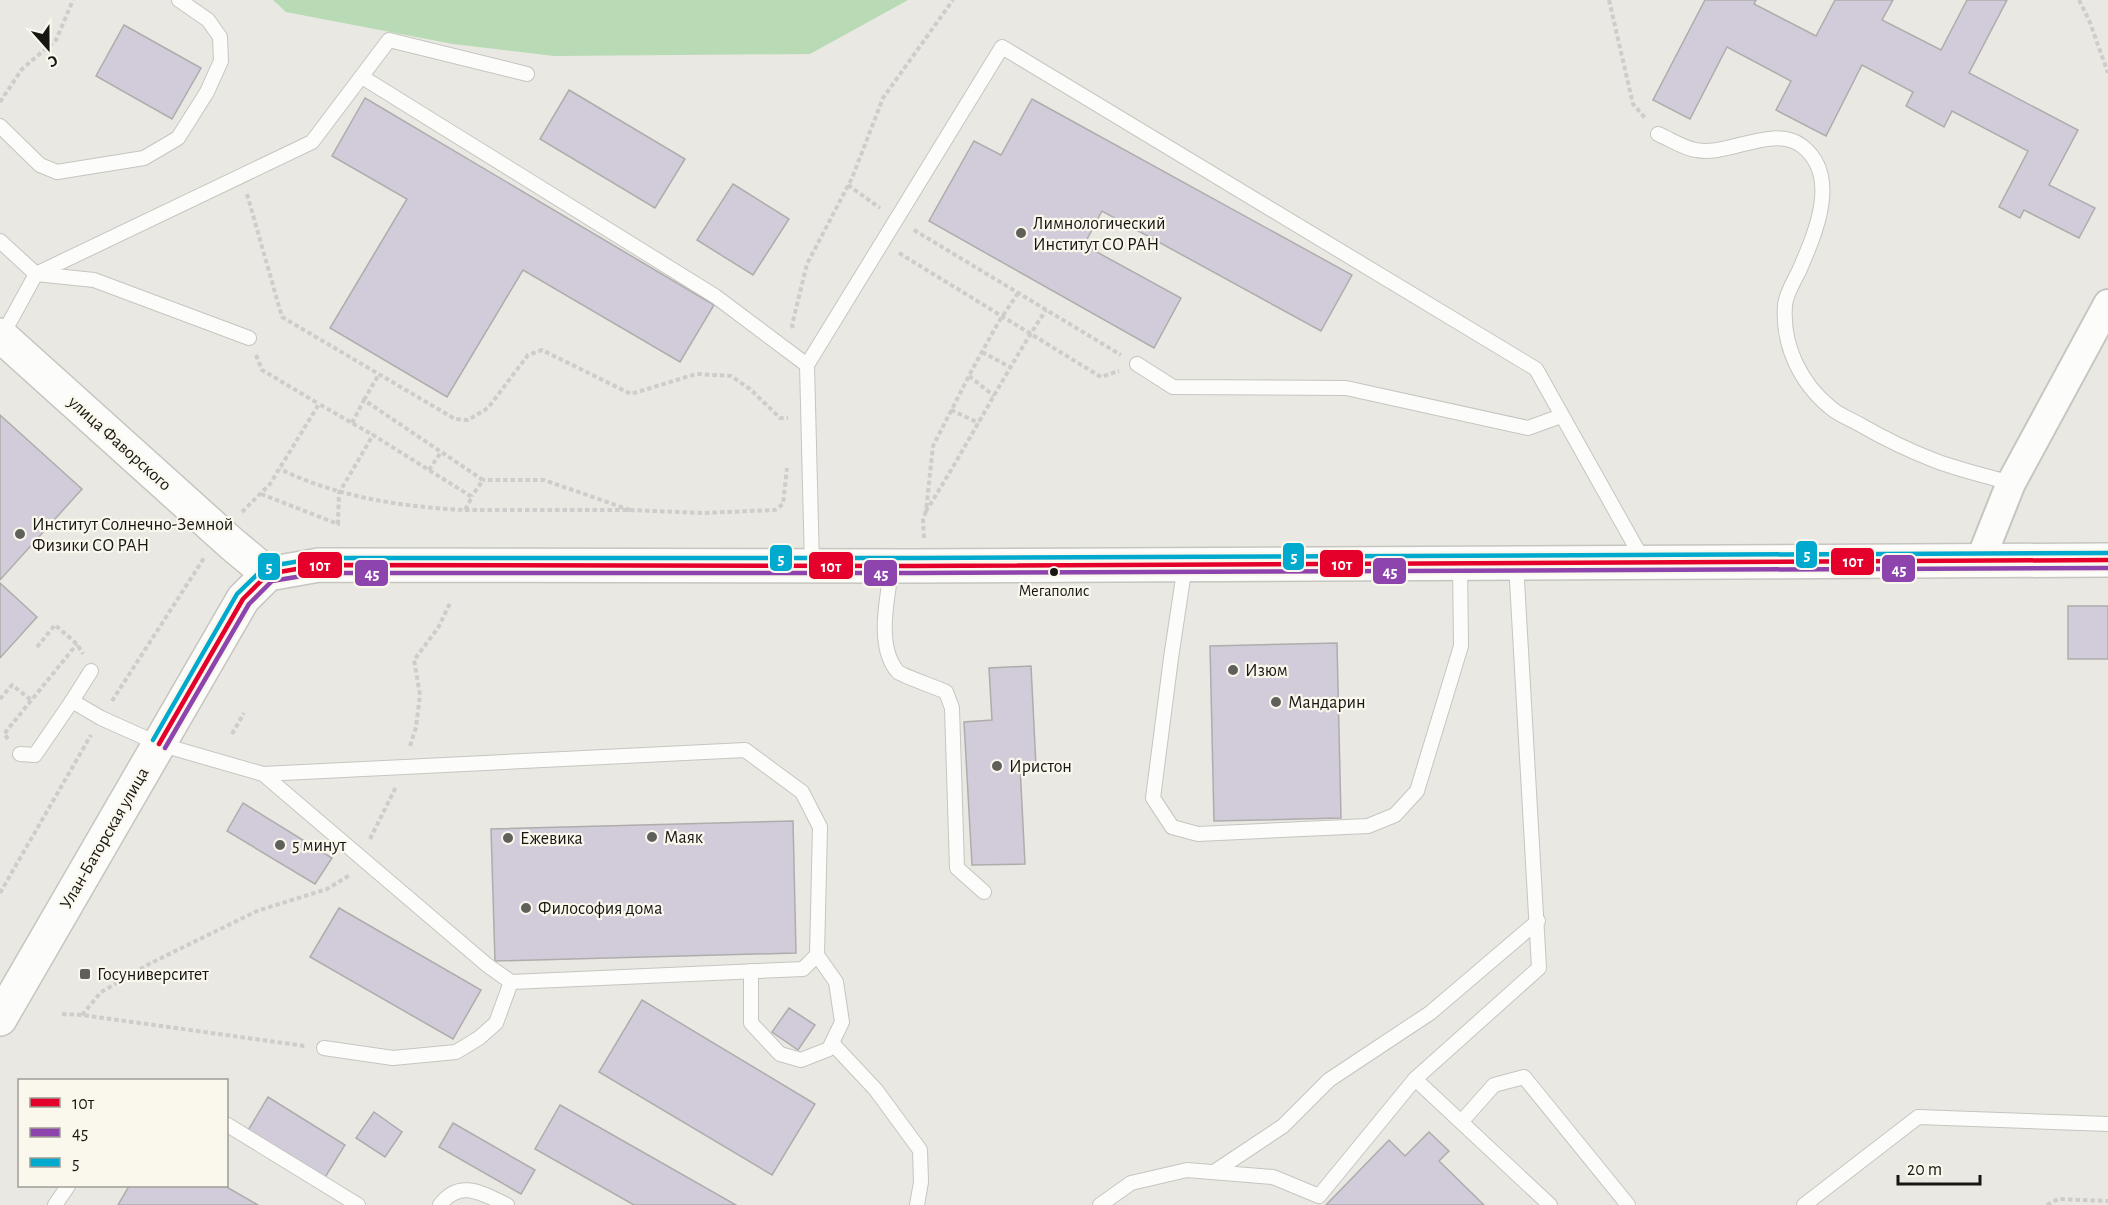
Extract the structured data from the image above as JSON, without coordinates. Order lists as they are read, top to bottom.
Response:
{
  "streets": {
    "street": ["улица Фаворского", "Улан-Баторская улица"]
  },
  "crossings": [
    ["улица Фаворского", "Улан-Баторская улица"]
  ],
  "places": {
    "other": [
      "Лимнологический Институт СО РАН",
      "Институт Солнечно-Земной Физики СО РАН",
      "Мегаполис",
      "Изюм",
      "Мандарин",
      "Иристон",
      "Маяк",
      "Ежевика",
      "5 минут",
      "Философия дома"
    ],
    "transit": ["Госуниверситет"]
  },
  "lines": ["transit line 5", "transit line 10т", "transit line 45"],
  "legend": ["10т", "45", "5"],
  "scale_bar": "20 m",
  "north": "bottom"
}
